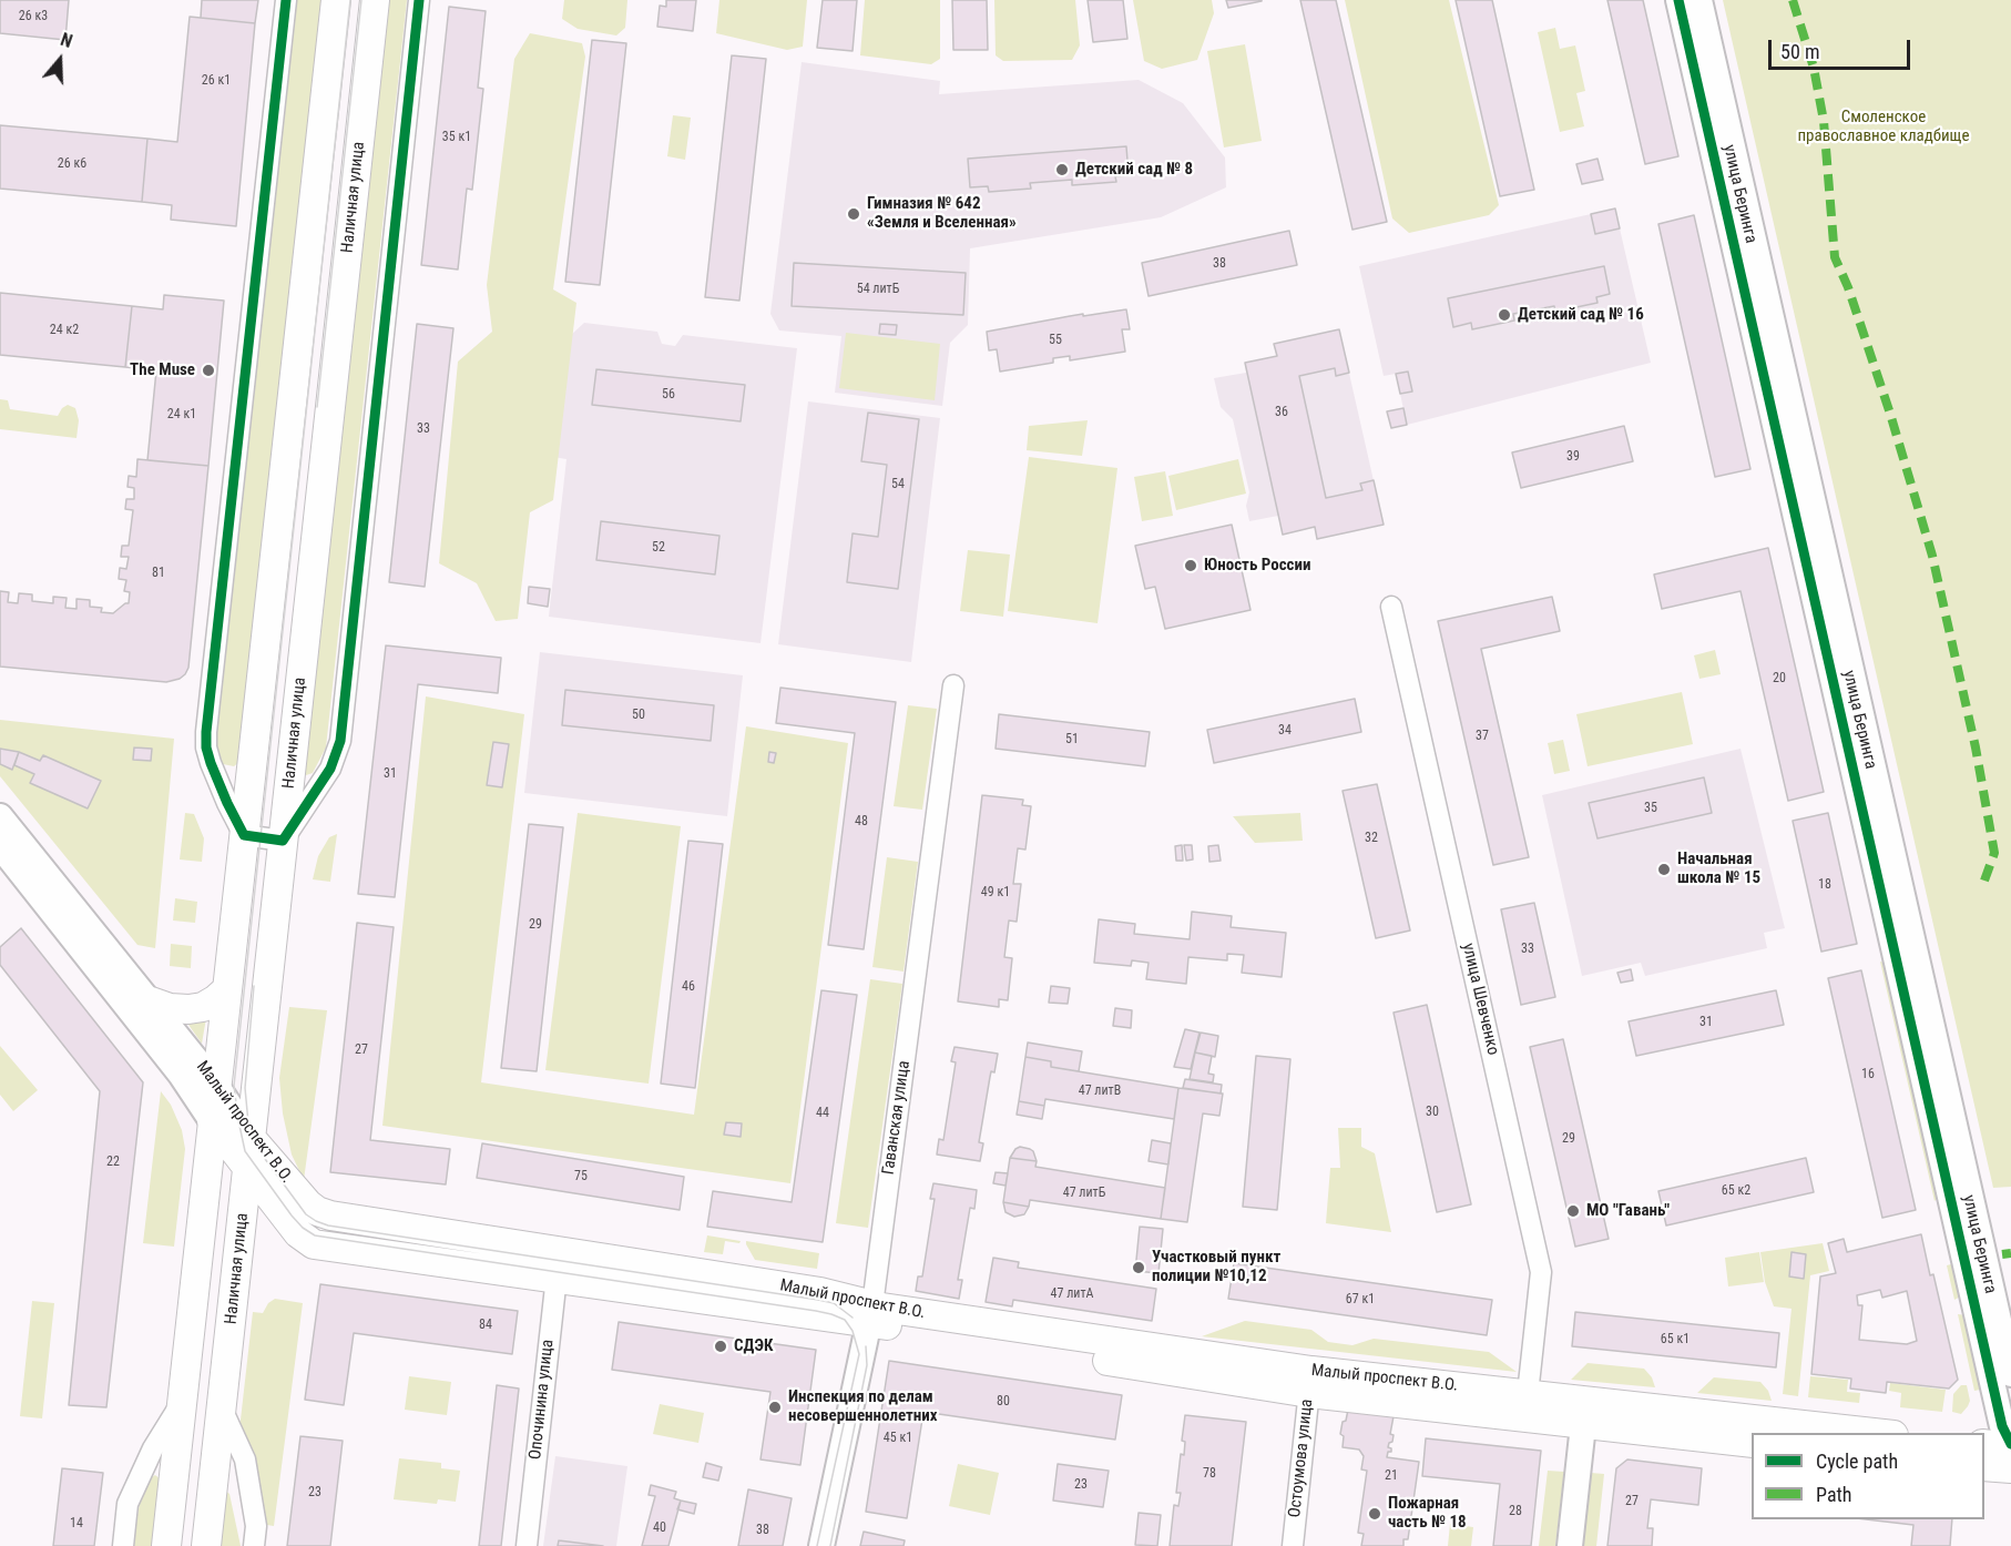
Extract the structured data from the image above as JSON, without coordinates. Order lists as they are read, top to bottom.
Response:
{
  "streets": {
    "main road": ["Наличная улица", "Малый проспект В.О."],
    "street": [
      "улица Беринга",
      "улица Шевченко",
      "Гаванская улица",
      "Опочинина улица",
      "Остоумова улица"
    ]
  },
  "crossings": [
    ["Наличная улица", "Малый проспект В.О."],
    ["улица Шевченко", "Малый проспект В.О."],
    ["Гаванская улица", "Малый проспект В.О."],
    ["Малый проспект В.О.", "Опочинина улица"],
    ["Малый проспект В.О.", "Остоумова улица"]
  ],
  "parks": ["Смоленское православное кладбище"],
  "places": [
    "Детский сад № 8",
    "Гимназия № 642 «Земля и Вселенная»",
    "Детский сад № 16",
    "The Muse",
    "Юность России",
    "Начальная школа № 15",
    "МО \"Гавань\"",
    "Участковый пункт полиции №10,12",
    "СДЭК",
    "Инспекция по делам несовершеннолетних",
    "Пожарная часть № 18"
  ],
  "house_numbers": [
    "26 к3",
    "26 к1",
    "35 к1",
    "26 к6",
    "38",
    "54 литБ",
    "24 к2",
    "55",
    "56",
    "36",
    "24 к1",
    "33",
    "39",
    "54",
    "52",
    "81",
    "20",
    "50",
    "34",
    "37",
    "51",
    "31",
    "35",
    "48",
    "32",
    "18",
    "49 к1",
    "29",
    "33",
    "46",
    "31",
    "27",
    "16",
    "47 литВ",
    "30",
    "44",
    "29",
    "22",
    "75",
    "65 к2",
    "47 литБ",
    "47 литА",
    "67 к1",
    "84",
    "65 к1",
    "80",
    "45 к1",
    "78",
    "21",
    "23",
    "23",
    "27",
    "28",
    "14",
    "40",
    "38"
  ],
  "legend": ["Cycle path", "Path"],
  "scale_bar": "50 m",
  "north": "top"
}
